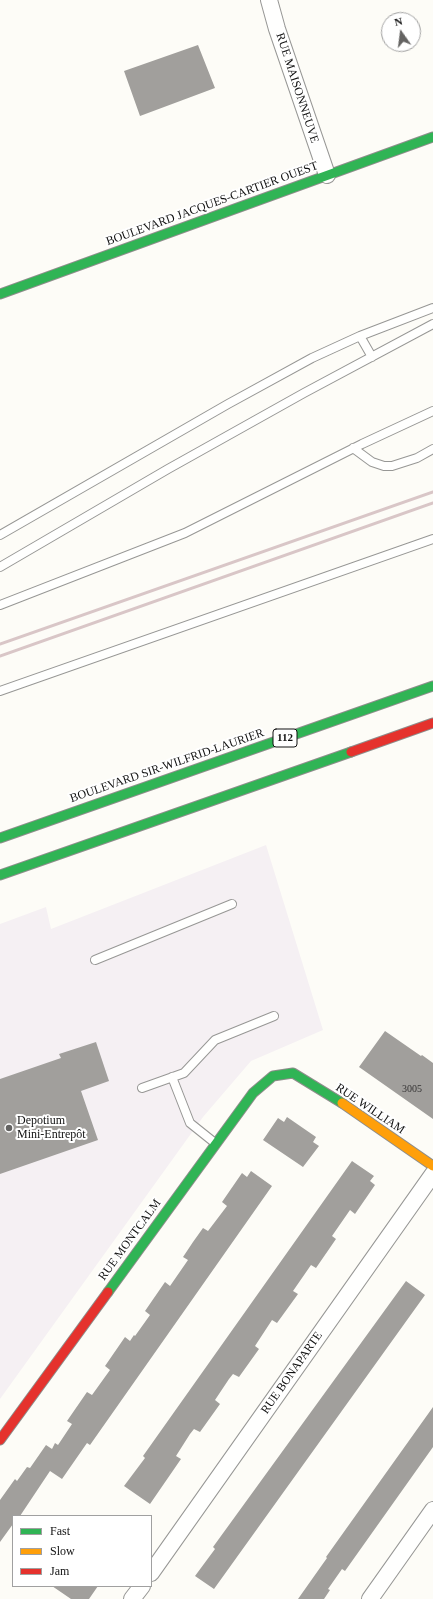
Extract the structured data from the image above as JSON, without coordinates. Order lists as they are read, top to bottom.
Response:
{
  "streets": {
    "main road": [
      "BOULEVARD JACQUES-CARTIER OUEST",
      "112",
      "BOULEVARD SIR-WILFRID-LAURIER",
      "RUE WILLIAM",
      "RUE MONTCALM"
    ],
    "street": ["RUE MAISONNEUVE", "RUE BONAPARTE"]
  },
  "crossings": [
    ["RUE MAISONNEUVE", "BOULEVARD JACQUES-CARTIER OUEST"],
    ["RUE WILLIAM", "RUE MONTCALM"]
  ],
  "places": ["Depotium Mini-Entrepôt"],
  "house_numbers": ["3005"],
  "legend": ["Fast", "Slow", "Jam"],
  "north": "top"
}
